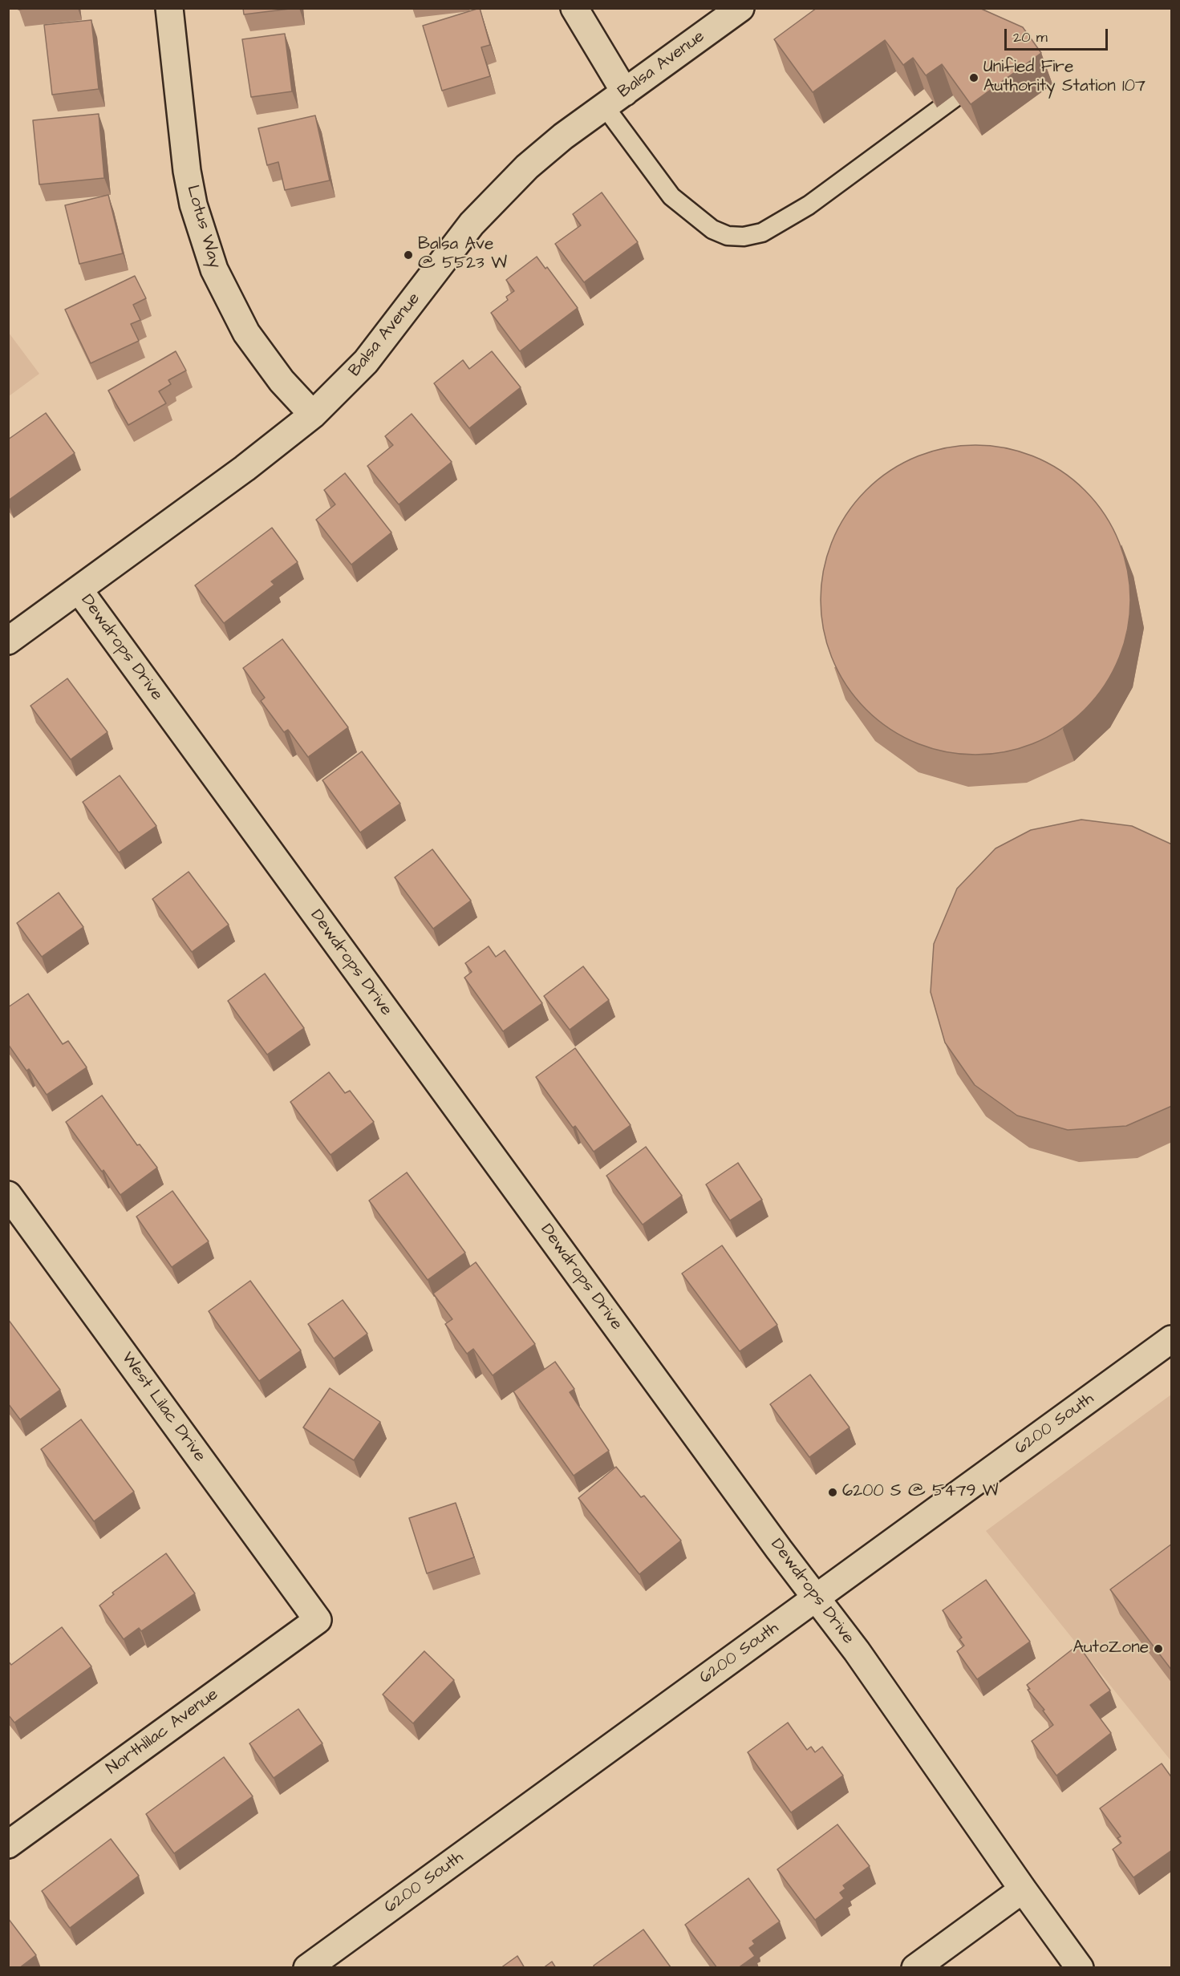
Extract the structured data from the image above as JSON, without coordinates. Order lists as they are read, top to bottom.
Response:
{
  "streets": {
    "street": [
      "Balsa Avenue",
      "Lotus Way",
      "Dewdrops Drive",
      "West Lilac Drive",
      "6200 South",
      "Northlilac Avenue"
    ]
  },
  "crossings": [
    ["Balsa Avenue", "Lotus Way"],
    ["Balsa Avenue", "Dewdrops Drive"],
    ["Dewdrops Drive", "6200 South"],
    ["West Lilac Drive", "Northlilac Avenue"]
  ],
  "places": [
    "Unified Fire Authority Station 107",
    "Balsa Ave @ 5523 W",
    "6200 S @ 5479 W",
    "AutoZone"
  ],
  "scale_bar": "20 m"
}
